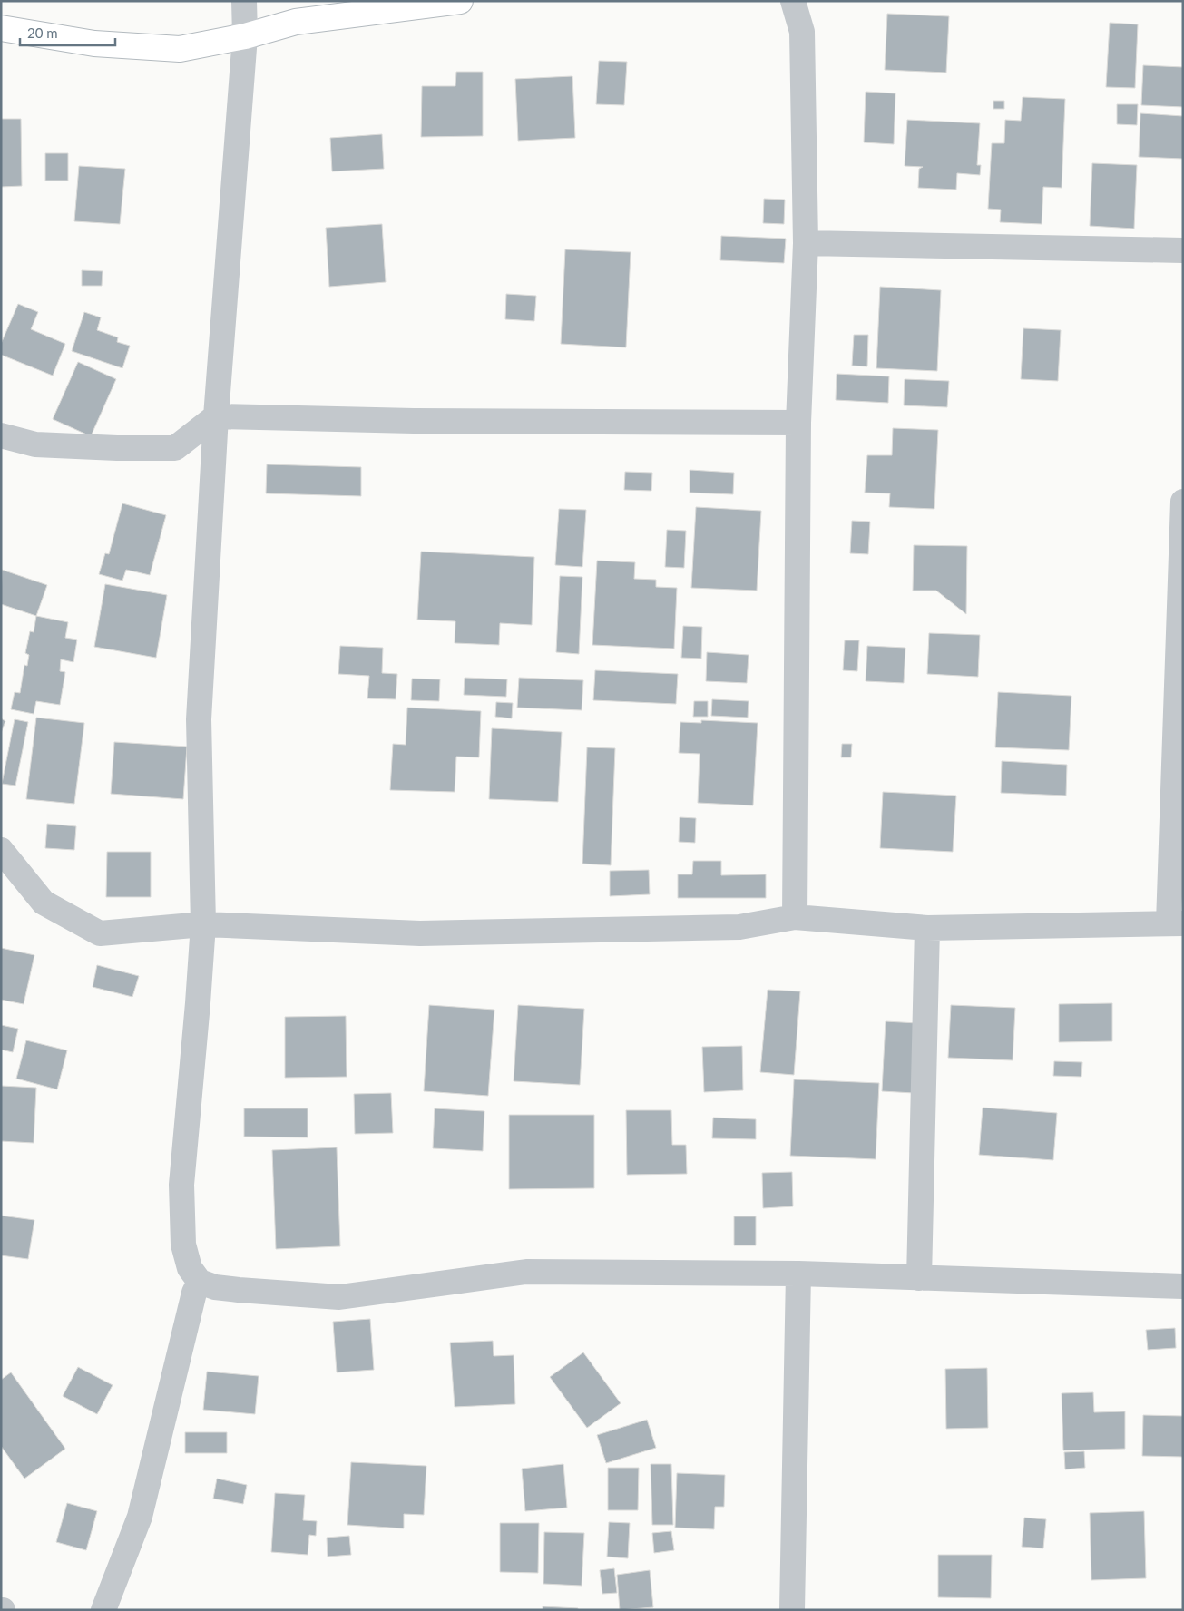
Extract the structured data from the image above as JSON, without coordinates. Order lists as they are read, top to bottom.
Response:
{
  "scale_bar": "20 m"
}
